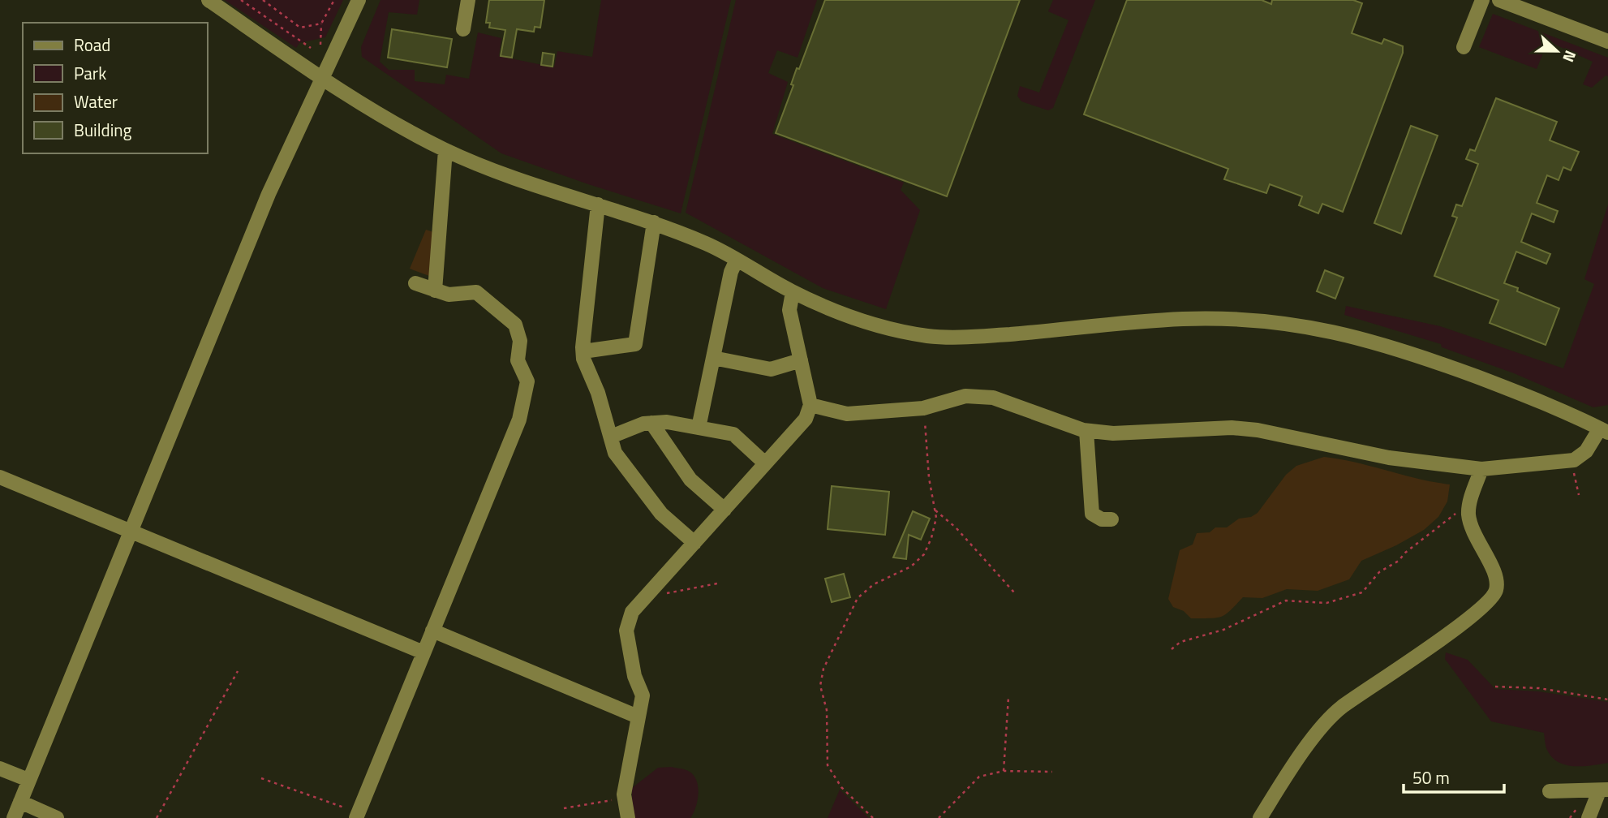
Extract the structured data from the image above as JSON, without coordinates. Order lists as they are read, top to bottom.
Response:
{
  "legend": [
    "Road",
    "Park",
    "Water",
    "Building"
  ],
  "scale_bar": "50 m",
  "north": "right"
}
